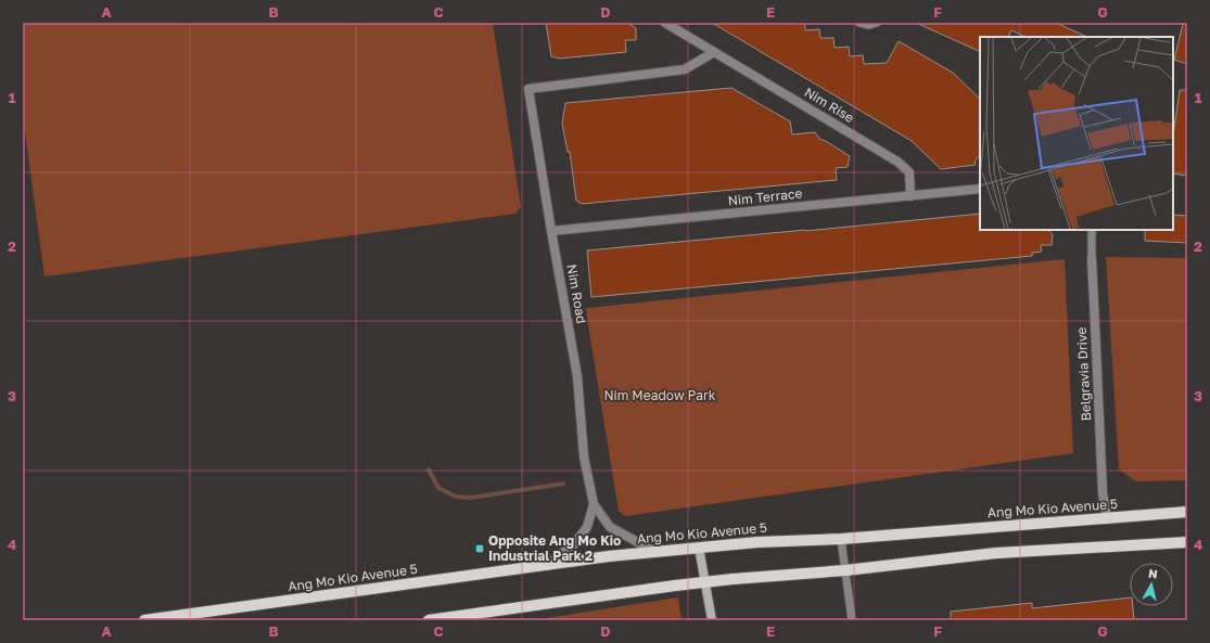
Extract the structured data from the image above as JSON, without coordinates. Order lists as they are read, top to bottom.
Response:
{
  "streets": {
    "main road": ["Ang Mo Kio Avenue 5"],
    "street": [
      "Nim Rise",
      "Nim Terrace",
      "Nim Road",
      "Belgravia Drive"
    ]
  },
  "crossings": [
    ["Nim Rise", "Nim Terrace"],
    ["Nim Rise", "Nim Road"],
    ["Nim Terrace", "Nim Road"],
    ["Belgravia Drive", "Ang Mo Kio Avenue 5"]
  ],
  "parks": ["Nim Meadow Park"],
  "places": {
    "transit": ["Opposite Ang Mo Kio Industrial Park 2"]
  },
  "north": "top",
  "grid": {
    "columns": [
      "A",
      "B",
      "C",
      "D",
      "E",
      "F",
      "G"
    ],
    "rows": [
      "1",
      "2",
      "3",
      "4"
    ]
  }
}
